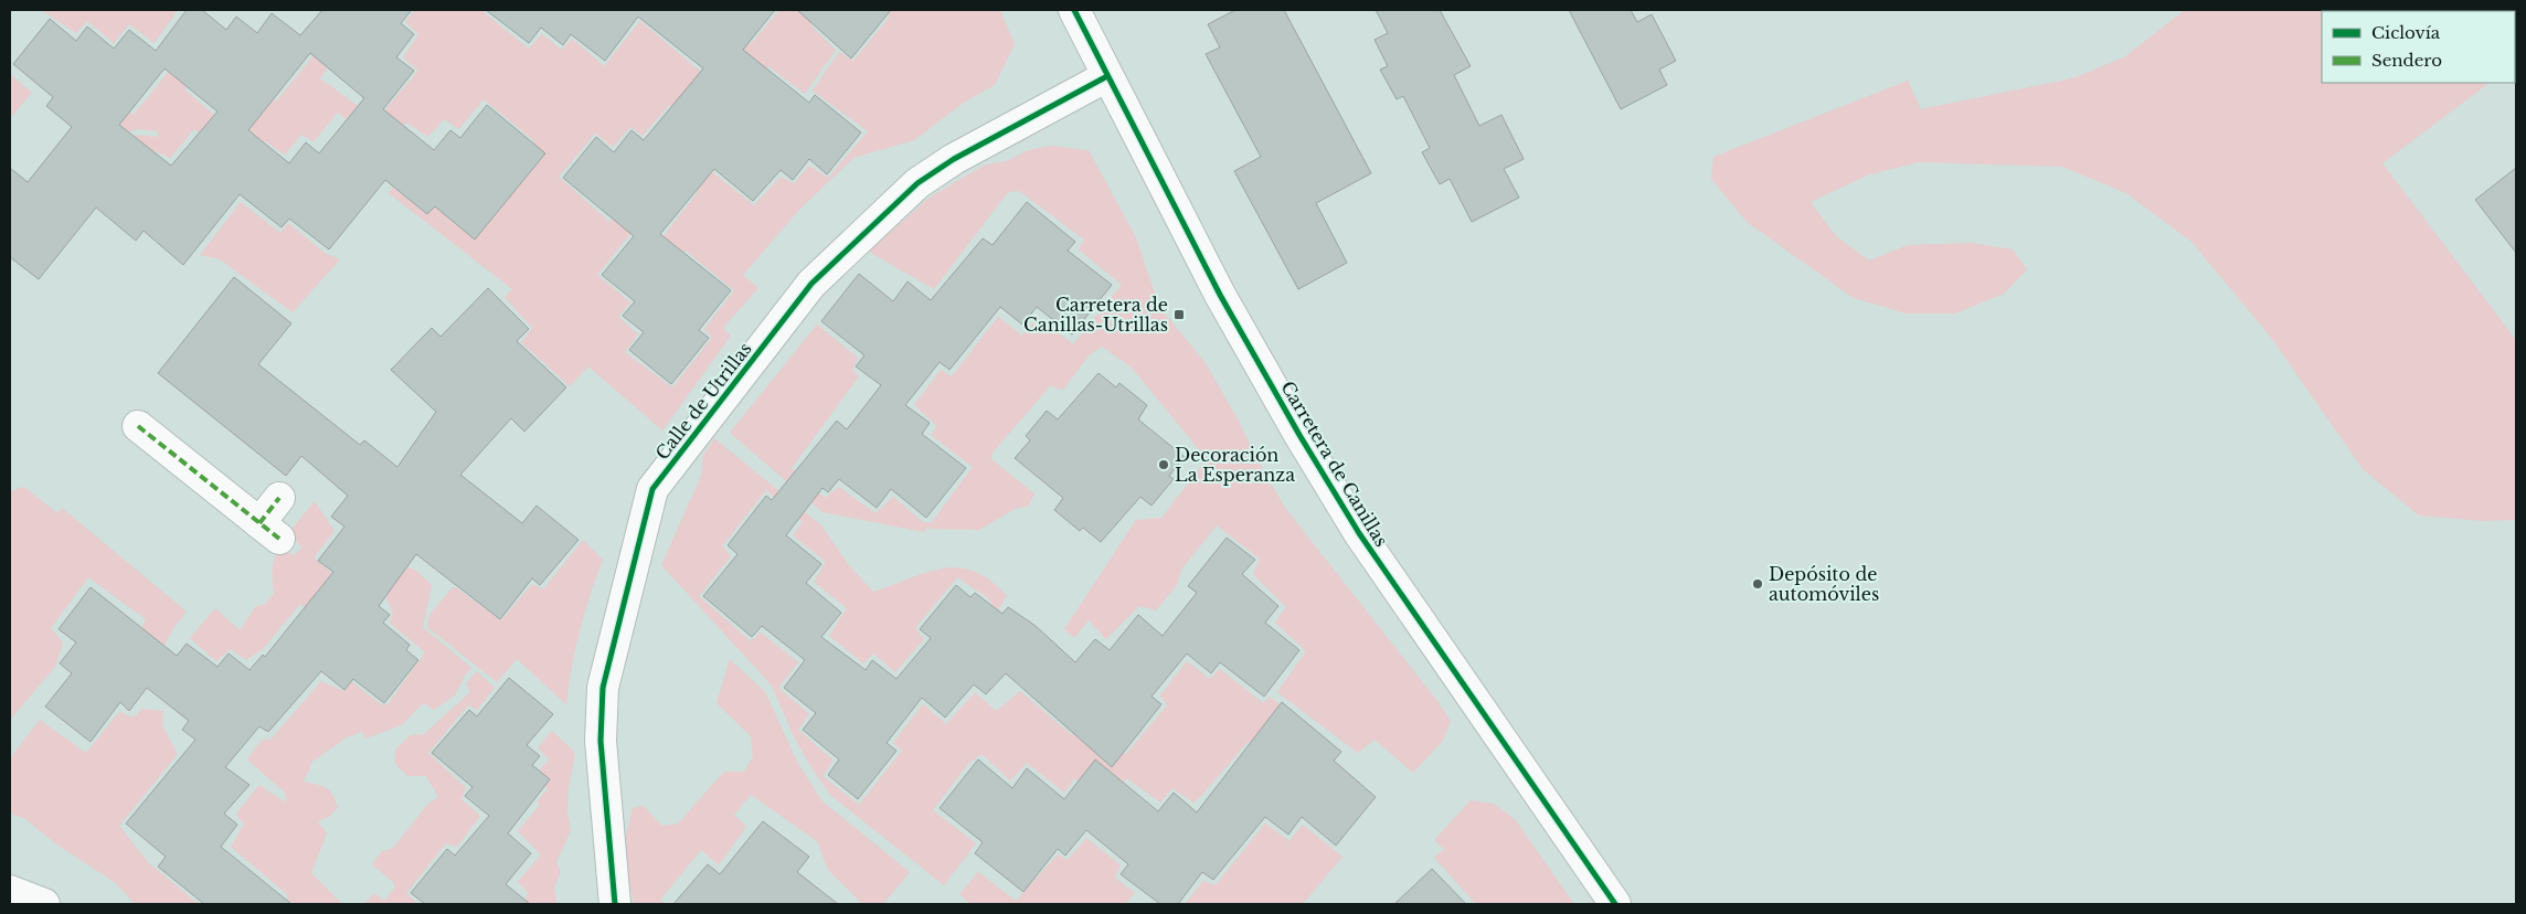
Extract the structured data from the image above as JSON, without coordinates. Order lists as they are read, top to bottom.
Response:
{
  "streets": {
    "street": ["Calle de Utrillas", "Carretera de Canillas"]
  },
  "crossings": [
    ["Calle de Utrillas", "Carretera de Canillas"]
  ],
  "places": {
    "transit": ["Carretera de Canillas-Utrillas"],
    "other": ["Decoración La Esperanza", "Depósito de automóviles"]
  },
  "legend": ["Ciclovía", "Sendero"]
}
